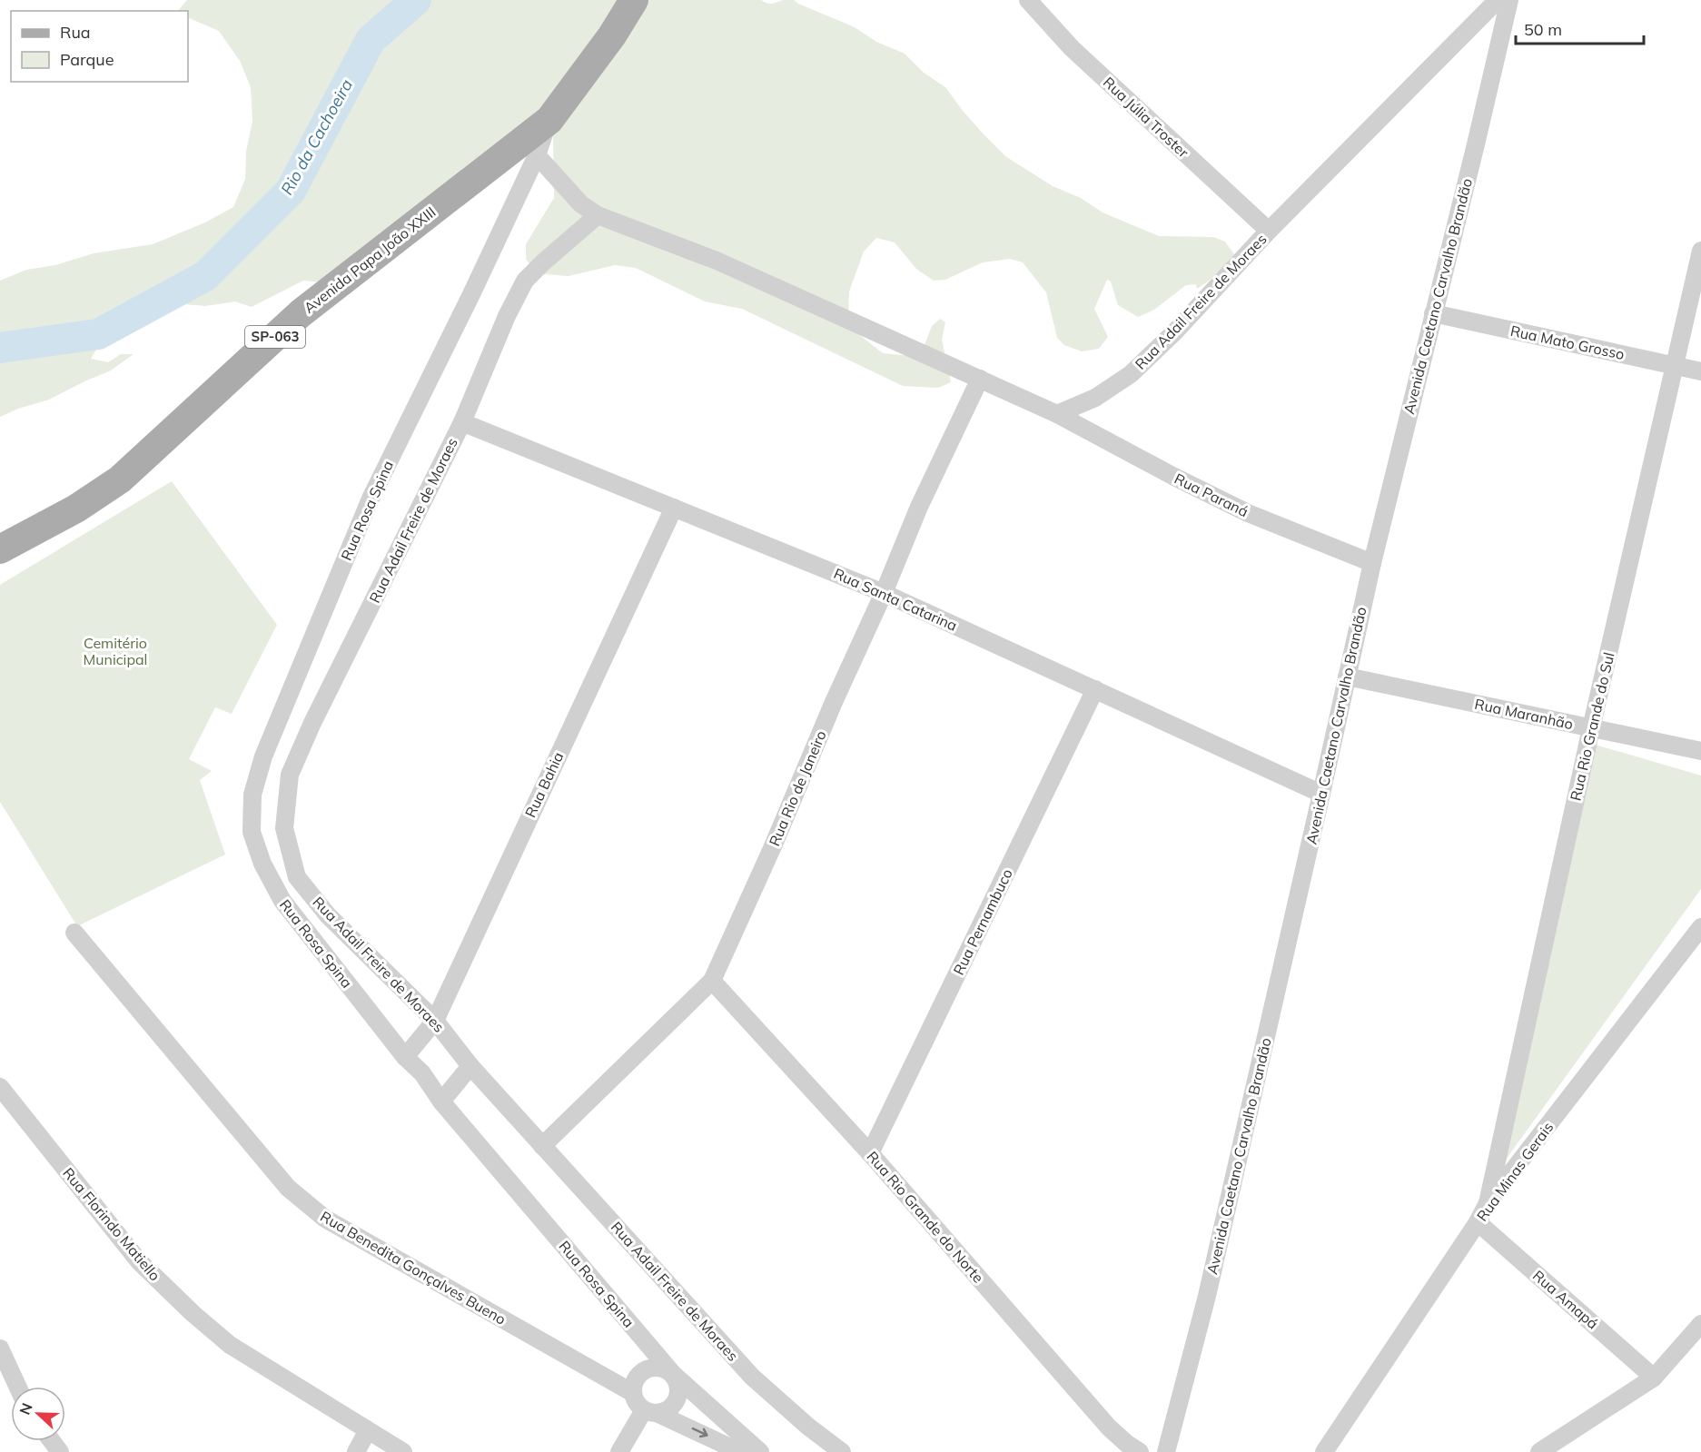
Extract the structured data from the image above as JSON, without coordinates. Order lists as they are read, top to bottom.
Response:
{
  "streets": {
    "main road": ["Avenida Papa João XXIII", "SP-063"],
    "street": [
      "Rua Júlia Troster",
      "Avenida Caetano Carvalho Brandão",
      "Rua Adail Freire de Moraes",
      "Rua Mato Grosso",
      "Rua Paraná",
      "Rua Rosa Spina",
      "Rua Santa Catarina",
      "Rua Maranhão",
      "Rua Rio Grande do Sul",
      "Rua Bahia",
      "Rua Rio de Janeiro",
      "Rua Pernambuco",
      "Rua Minas Gerais",
      "Rua Rio Grande do Norte",
      "Rua Florindo Matiello",
      "Rua Benedita Gonçalves Bueno",
      "Rua Amapá"
    ]
  },
  "crossings": [
    ["Rua Júlia Troster", "Rua Adail Freire de Moraes"],
    ["Avenida Papa João XXIII", "Rua Rosa Spina"],
    ["Avenida Caetano Carvalho Brandão", "Rua Mato Grosso"],
    ["Avenida Caetano Carvalho Brandão", "Rua Paraná"],
    ["Avenida Caetano Carvalho Brandão", "Rua Santa Catarina"],
    ["Avenida Caetano Carvalho Brandão", "Rua Maranhão"],
    ["Rua Adail Freire de Moraes", "Rua Paraná"],
    ["Rua Adail Freire de Moraes", "Rua Santa Catarina"],
    ["Rua Adail Freire de Moraes", "Rua Bahia"],
    ["Rua Adail Freire de Moraes", "Rua Rio de Janeiro"],
    ["Rua Mato Grosso", "Rua Rio Grande do Sul"],
    ["Rua Rosa Spina", "Rua Bahia"],
    ["Rua Rosa Spina", "Rua Benedita Gonçalves Bueno"],
    ["Rua Santa Catarina", "Rua Bahia"],
    ["Rua Santa Catarina", "Rua Rio de Janeiro"],
    ["Rua Santa Catarina", "Rua Pernambuco"],
    ["Rua Maranhão", "Rua Rio Grande do Sul"],
    ["Rua Rio Grande do Sul", "Rua Minas Gerais"],
    ["Rua Rio de Janeiro", "Rua Rio Grande do Norte"],
    ["Rua Pernambuco", "Rua Rio Grande do Norte"],
    ["Rua Minas Gerais", "Rua Amapá"]
  ],
  "water": ["Rio da Cachoeira"],
  "parks": ["Cemitério Municipal"],
  "legend": ["Rua", "Parque"],
  "scale_bar": "50 m",
  "north": "left"
}
